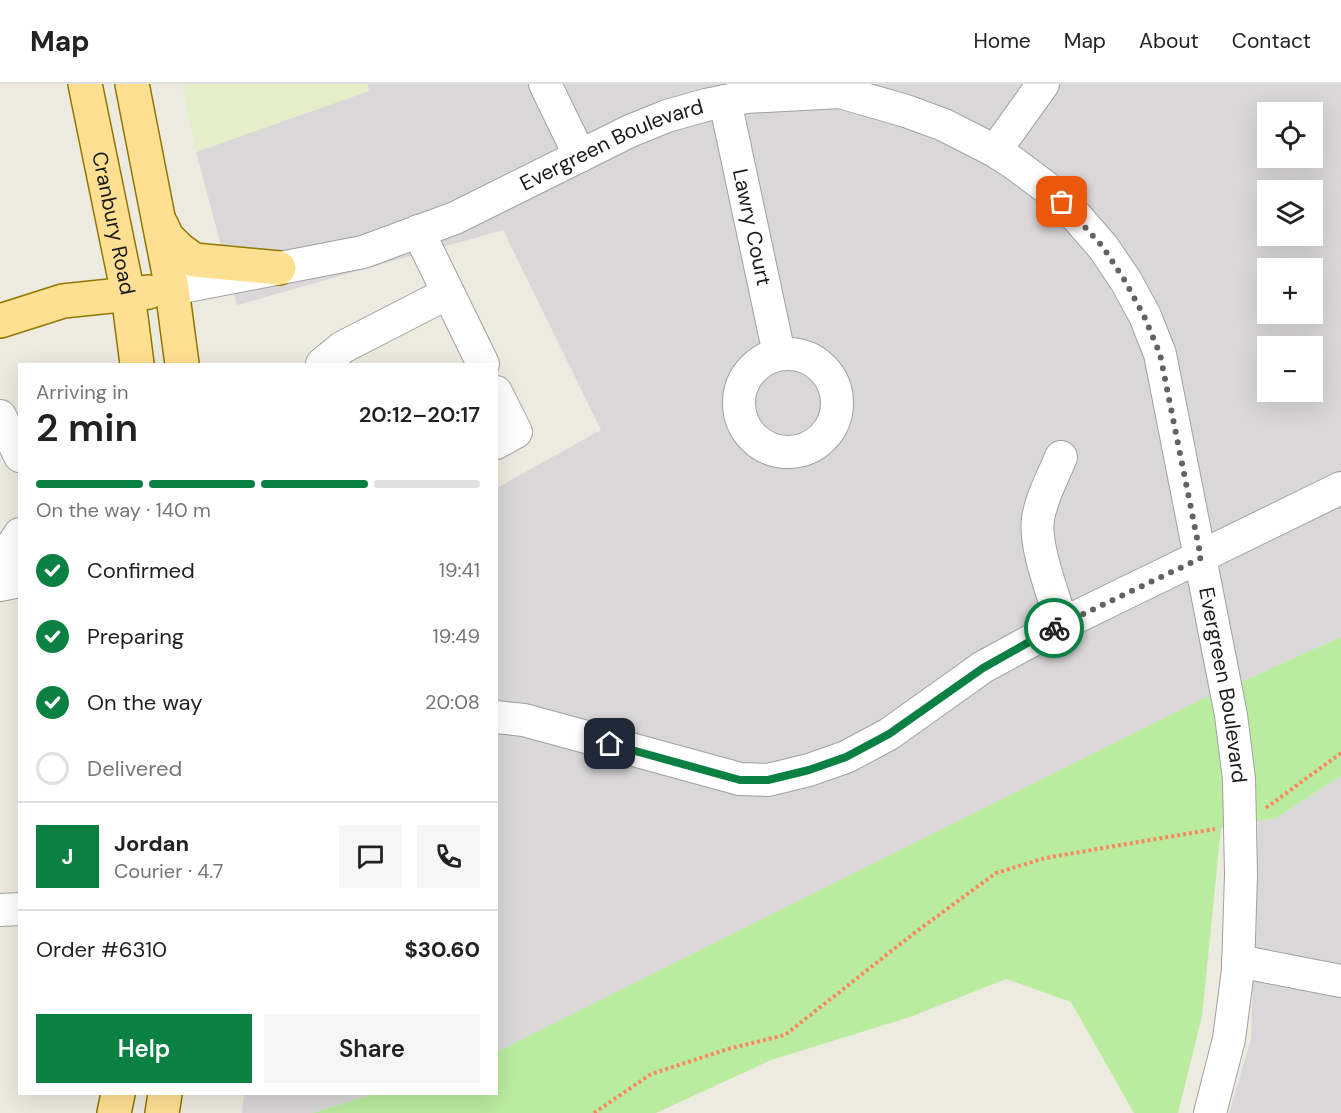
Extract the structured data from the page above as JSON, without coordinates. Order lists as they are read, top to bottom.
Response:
{
  "streets": {
    "main road": ["Cranbury Road"],
    "street": ["Evergreen Boulevard", "Lawry Court"]
  },
  "crossings": [
    ["Evergreen Boulevard", "Lawry Court"]
  ],
  "page": {
    "header": "Map",
    "nav": [
      "Home",
      "Map",
      "About",
      "Contact"
    ],
    "map_buttons": ["+", "−"],
    "heading": ["2 min", "Arriving in", "20:12–20:17"],
    "panel": [
      "Jordan",
      "Courier · 4.7",
      "Order #6310",
      "$30.60"
    ],
    "bar": "On the way · 140 m",
    "list": [
      ["Confirmed", "19:41"],
      ["Preparing", "19:49"],
      ["On the way", "20:08"],
      "Delivered"
    ],
    "round": "J",
    "buttons": ["Help", "Share"]
  }
}
